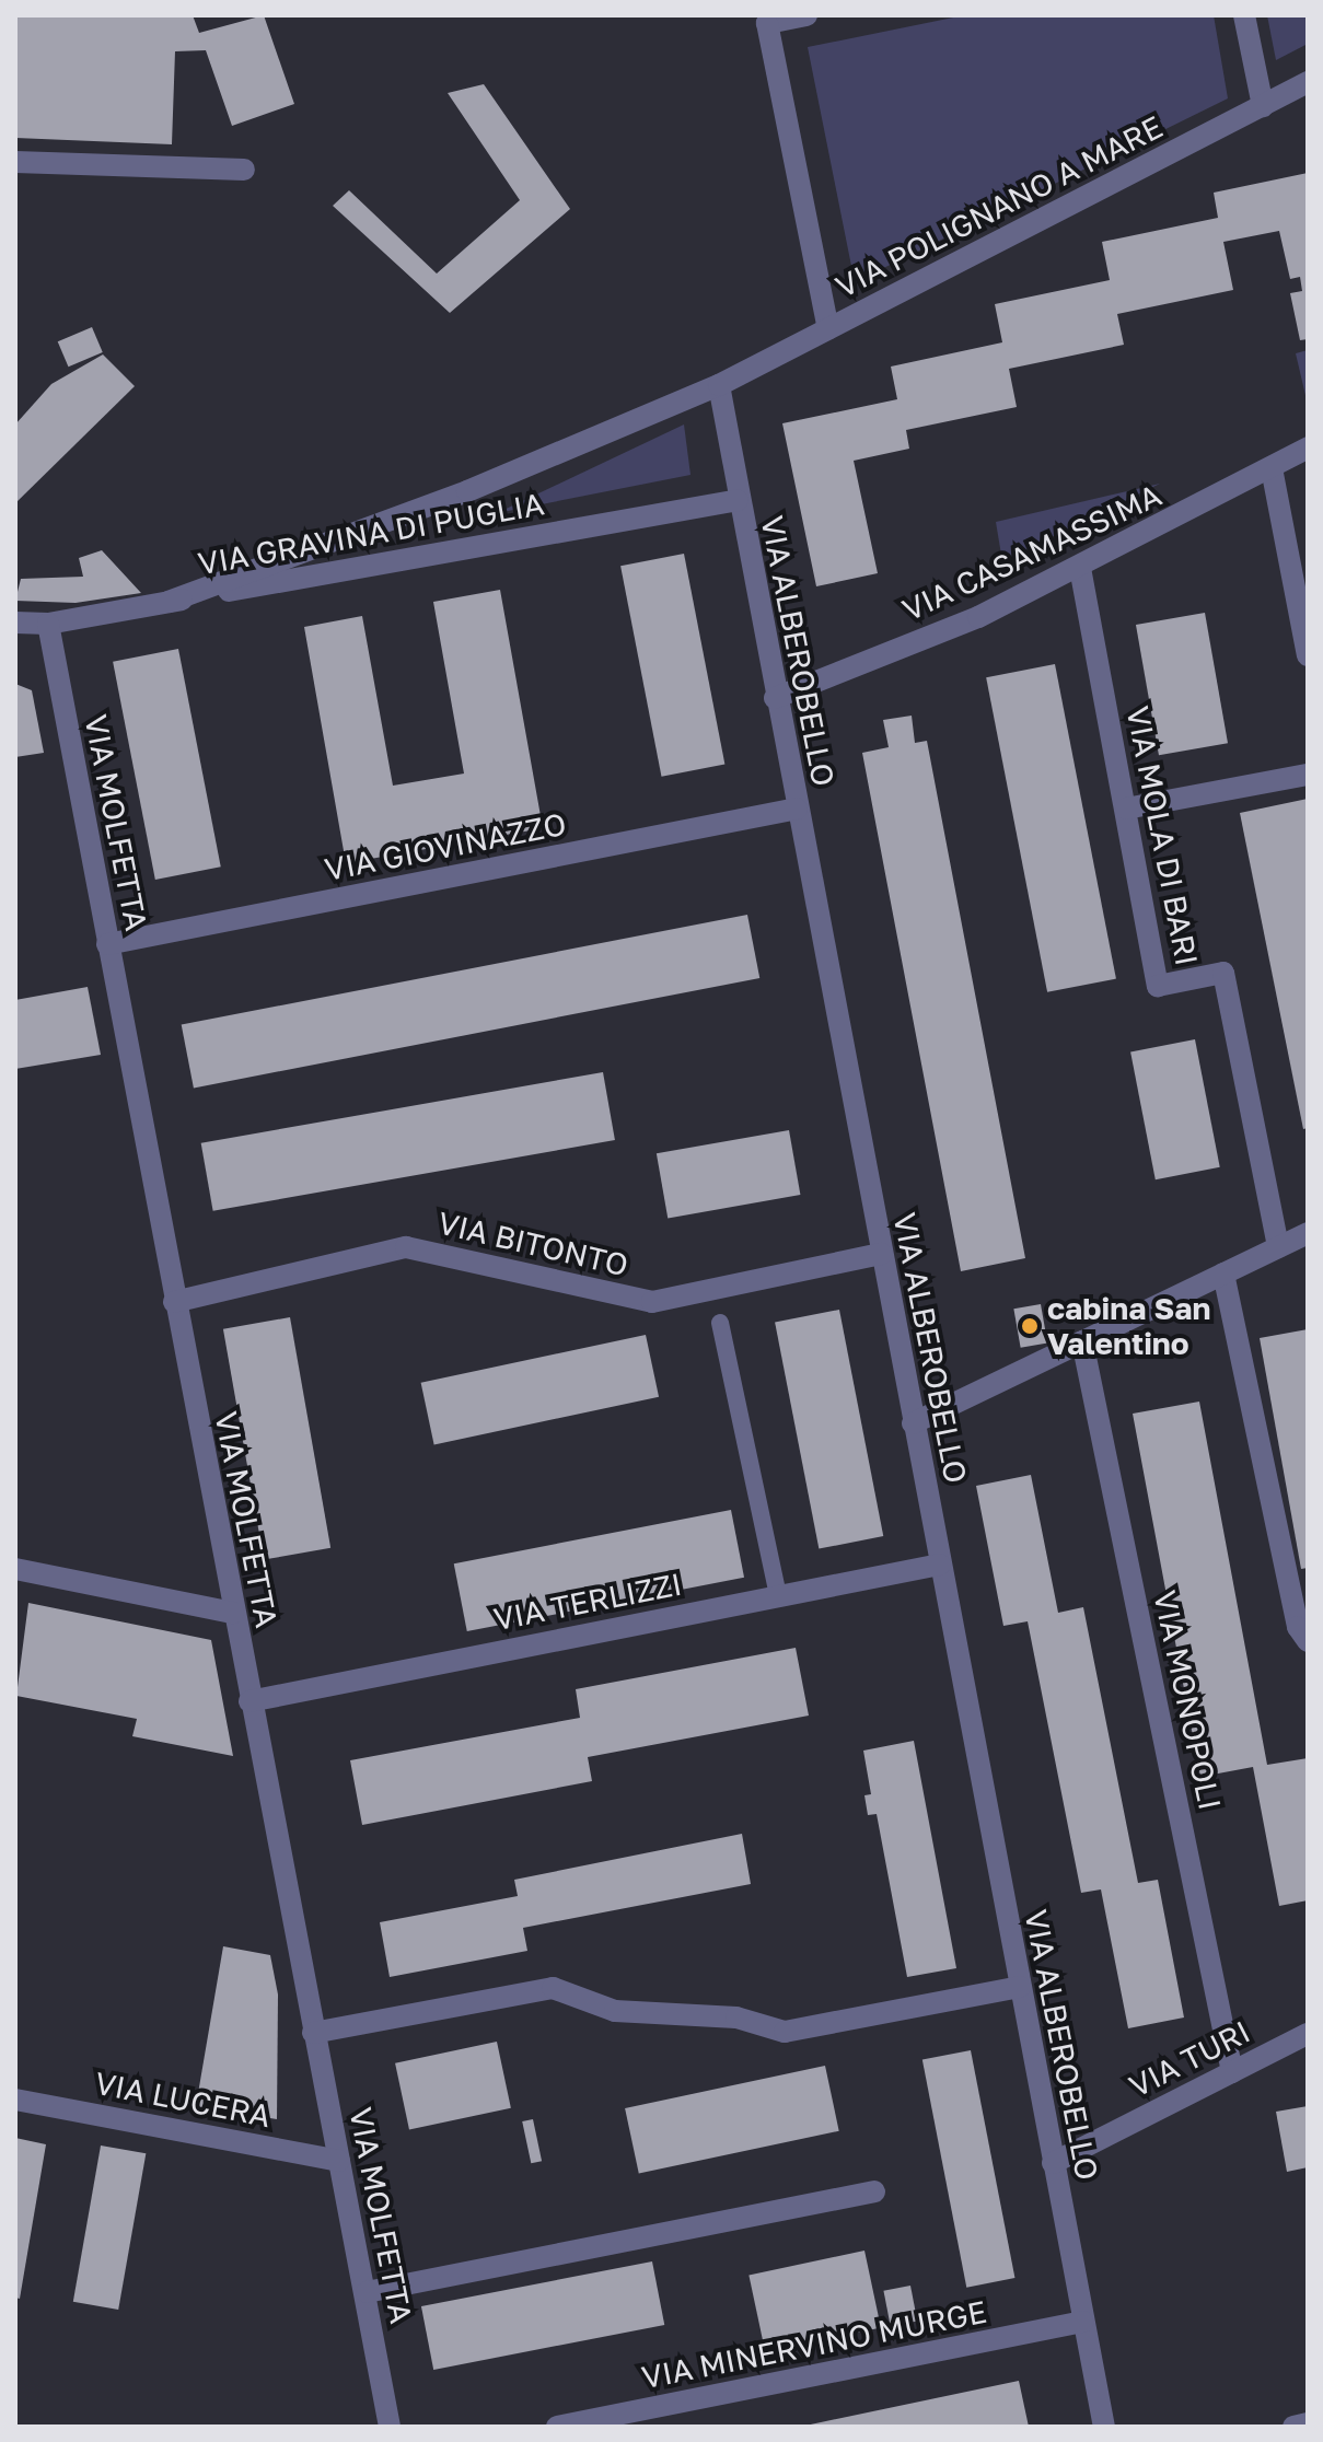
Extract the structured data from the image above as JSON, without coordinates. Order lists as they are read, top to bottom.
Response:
{
  "streets": {
    "street": [
      "VIA POLIGNANO A MARE",
      "VIA GRAVINA DI PUGLIA",
      "VIA CASAMASSIMA",
      "VIA ALBEROBELLO",
      "VIA MOLFETTA",
      "VIA MOLA DI BARI",
      "VIA GIOVINAZZO",
      "VIA BITONTO",
      "VIA TERLIZZI",
      "VIA MONOPOLI",
      "VIA TURI",
      "VIA LUCERA",
      "VIA MINERVINO MURGE"
    ]
  },
  "crossings": [
    ["VIA POLIGNANO A MARE", "VIA GRAVINA DI PUGLIA"],
    ["VIA POLIGNANO A MARE", "VIA ALBEROBELLO"],
    ["VIA GRAVINA DI PUGLIA", "VIA ALBEROBELLO"],
    ["VIA GRAVINA DI PUGLIA", "VIA MOLFETTA"],
    ["VIA CASAMASSIMA", "VIA ALBEROBELLO"],
    ["VIA CASAMASSIMA", "VIA MOLA DI BARI"],
    ["VIA ALBEROBELLO", "VIA GIOVINAZZO"],
    ["VIA ALBEROBELLO", "VIA BITONTO"],
    ["VIA ALBEROBELLO", "VIA TERLIZZI"],
    ["VIA ALBEROBELLO", "VIA TURI"],
    ["VIA ALBEROBELLO", "VIA MINERVINO MURGE"],
    ["VIA MOLFETTA", "VIA GIOVINAZZO"],
    ["VIA MOLFETTA", "VIA BITONTO"],
    ["VIA MOLFETTA", "VIA TERLIZZI"],
    ["VIA MOLFETTA", "VIA LUCERA"],
    ["VIA MONOPOLI", "VIA TURI"]
  ],
  "places": ["cabina San Valentino"]
}
